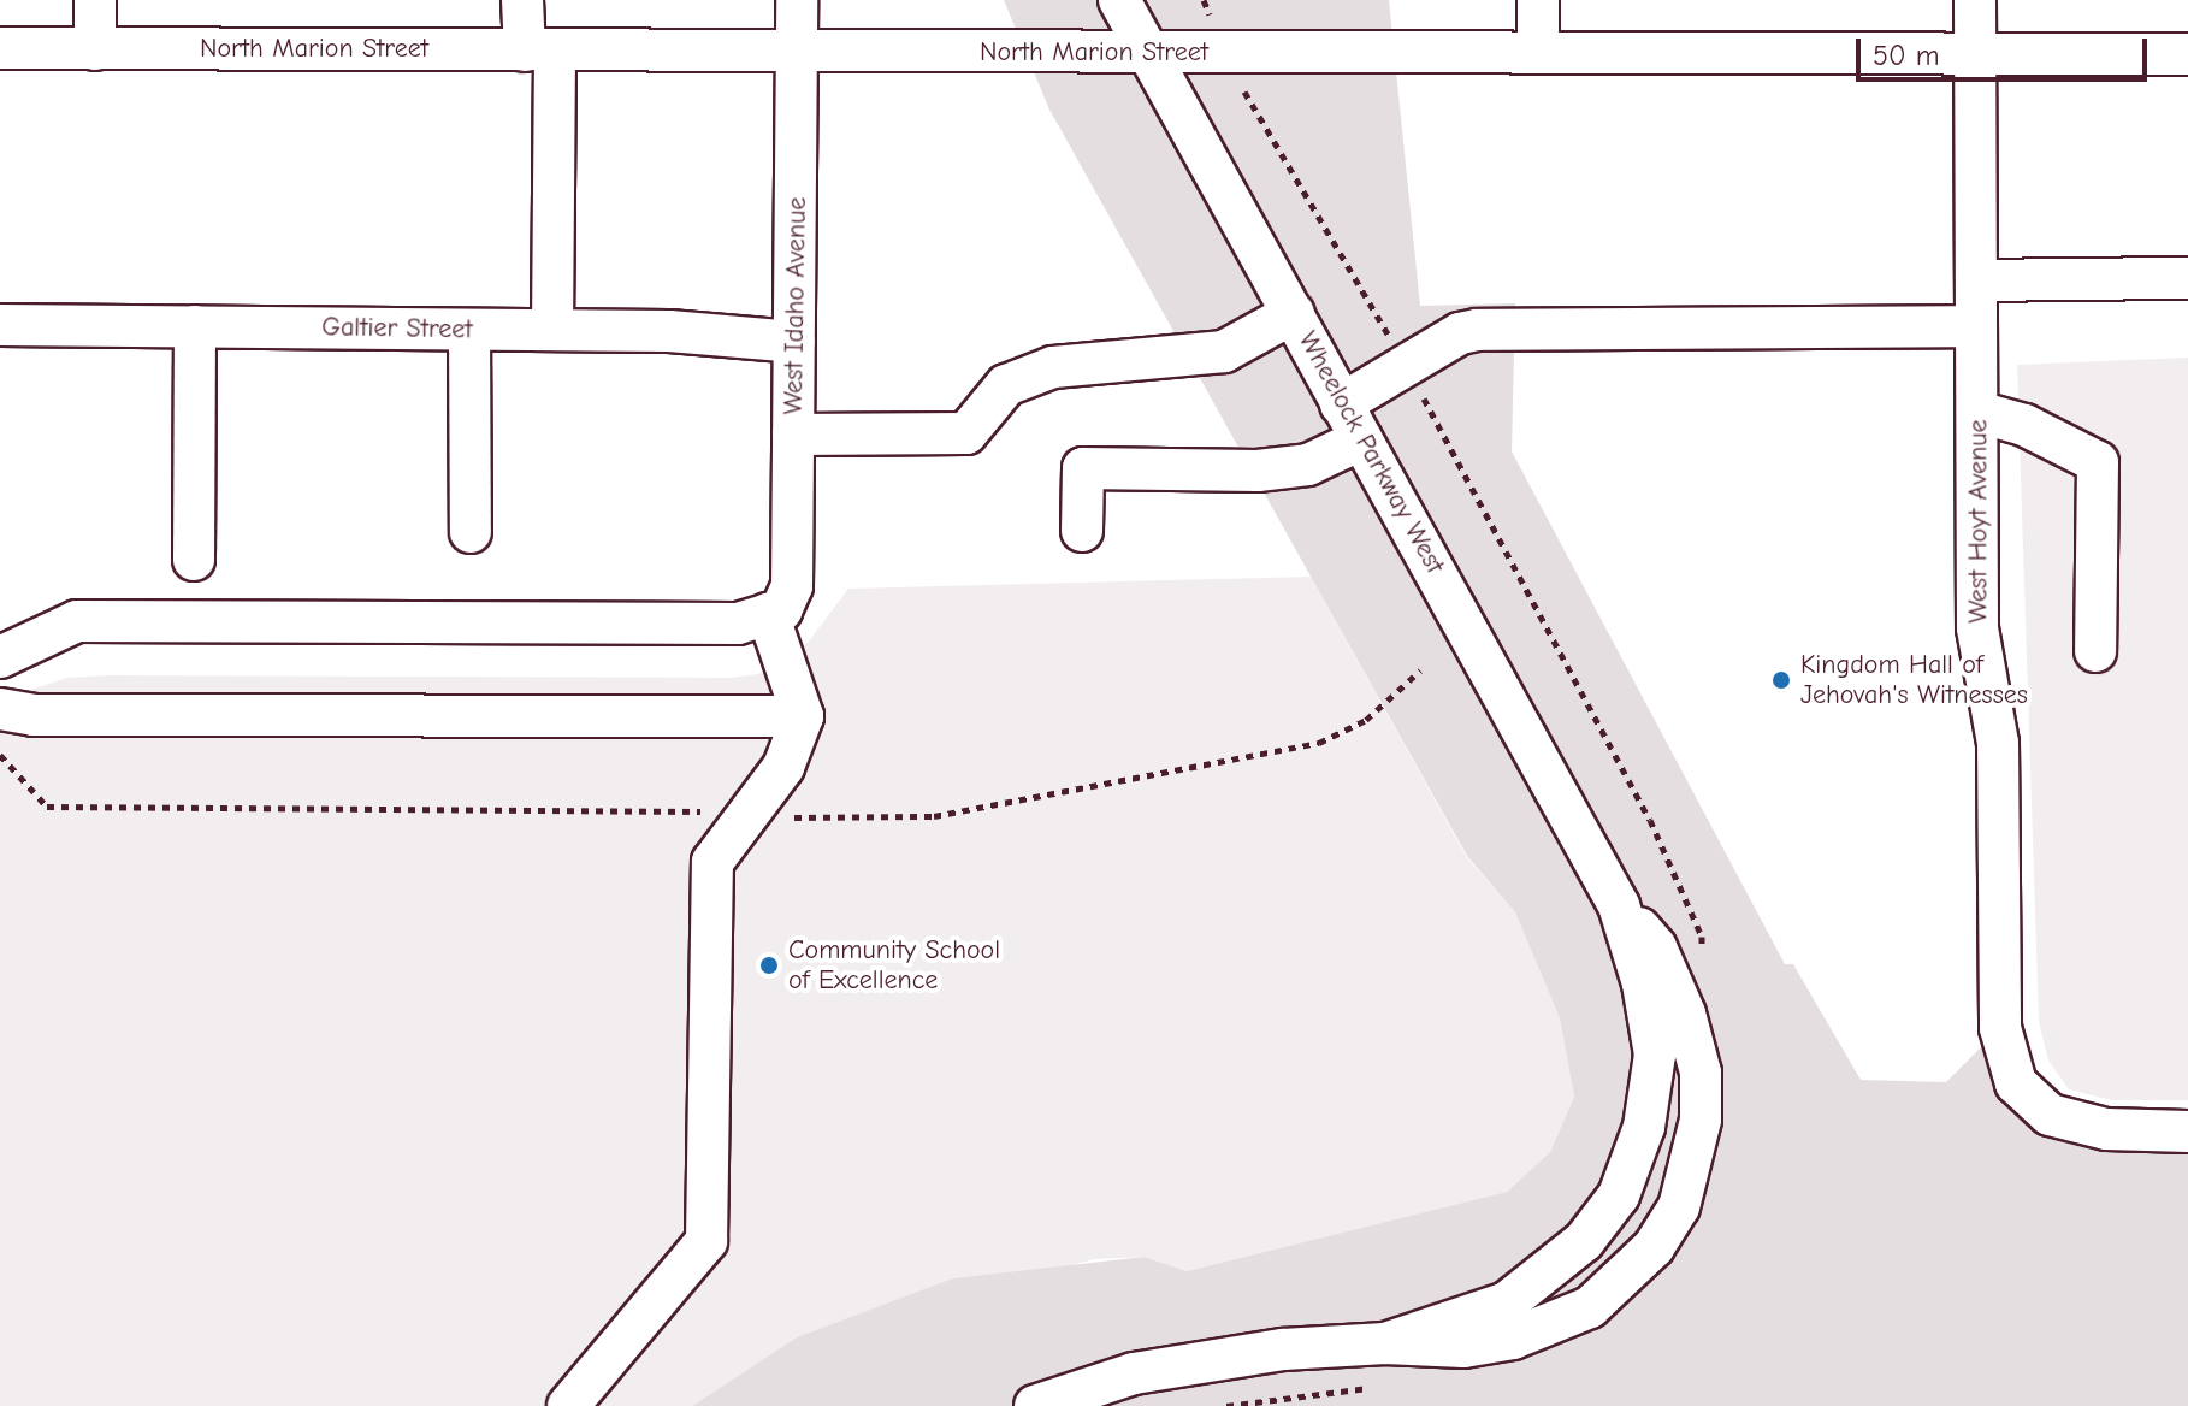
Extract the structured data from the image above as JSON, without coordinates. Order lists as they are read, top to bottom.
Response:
{
  "streets": {
    "street": [
      "North Marion Street",
      "West Idaho Avenue",
      "Galtier Street",
      "Wheelock Parkway West",
      "West Hoyt Avenue"
    ]
  },
  "crossings": [
    ["North Marion Street", "West Idaho Avenue"],
    ["North Marion Street", "Wheelock Parkway West"],
    ["North Marion Street", "West Hoyt Avenue"],
    ["West Idaho Avenue", "Galtier Street"]
  ],
  "places": ["Kingdom Hall of Jehovah's Witnesses", "Community School of Excellence"],
  "scale_bar": "50 m"
}
